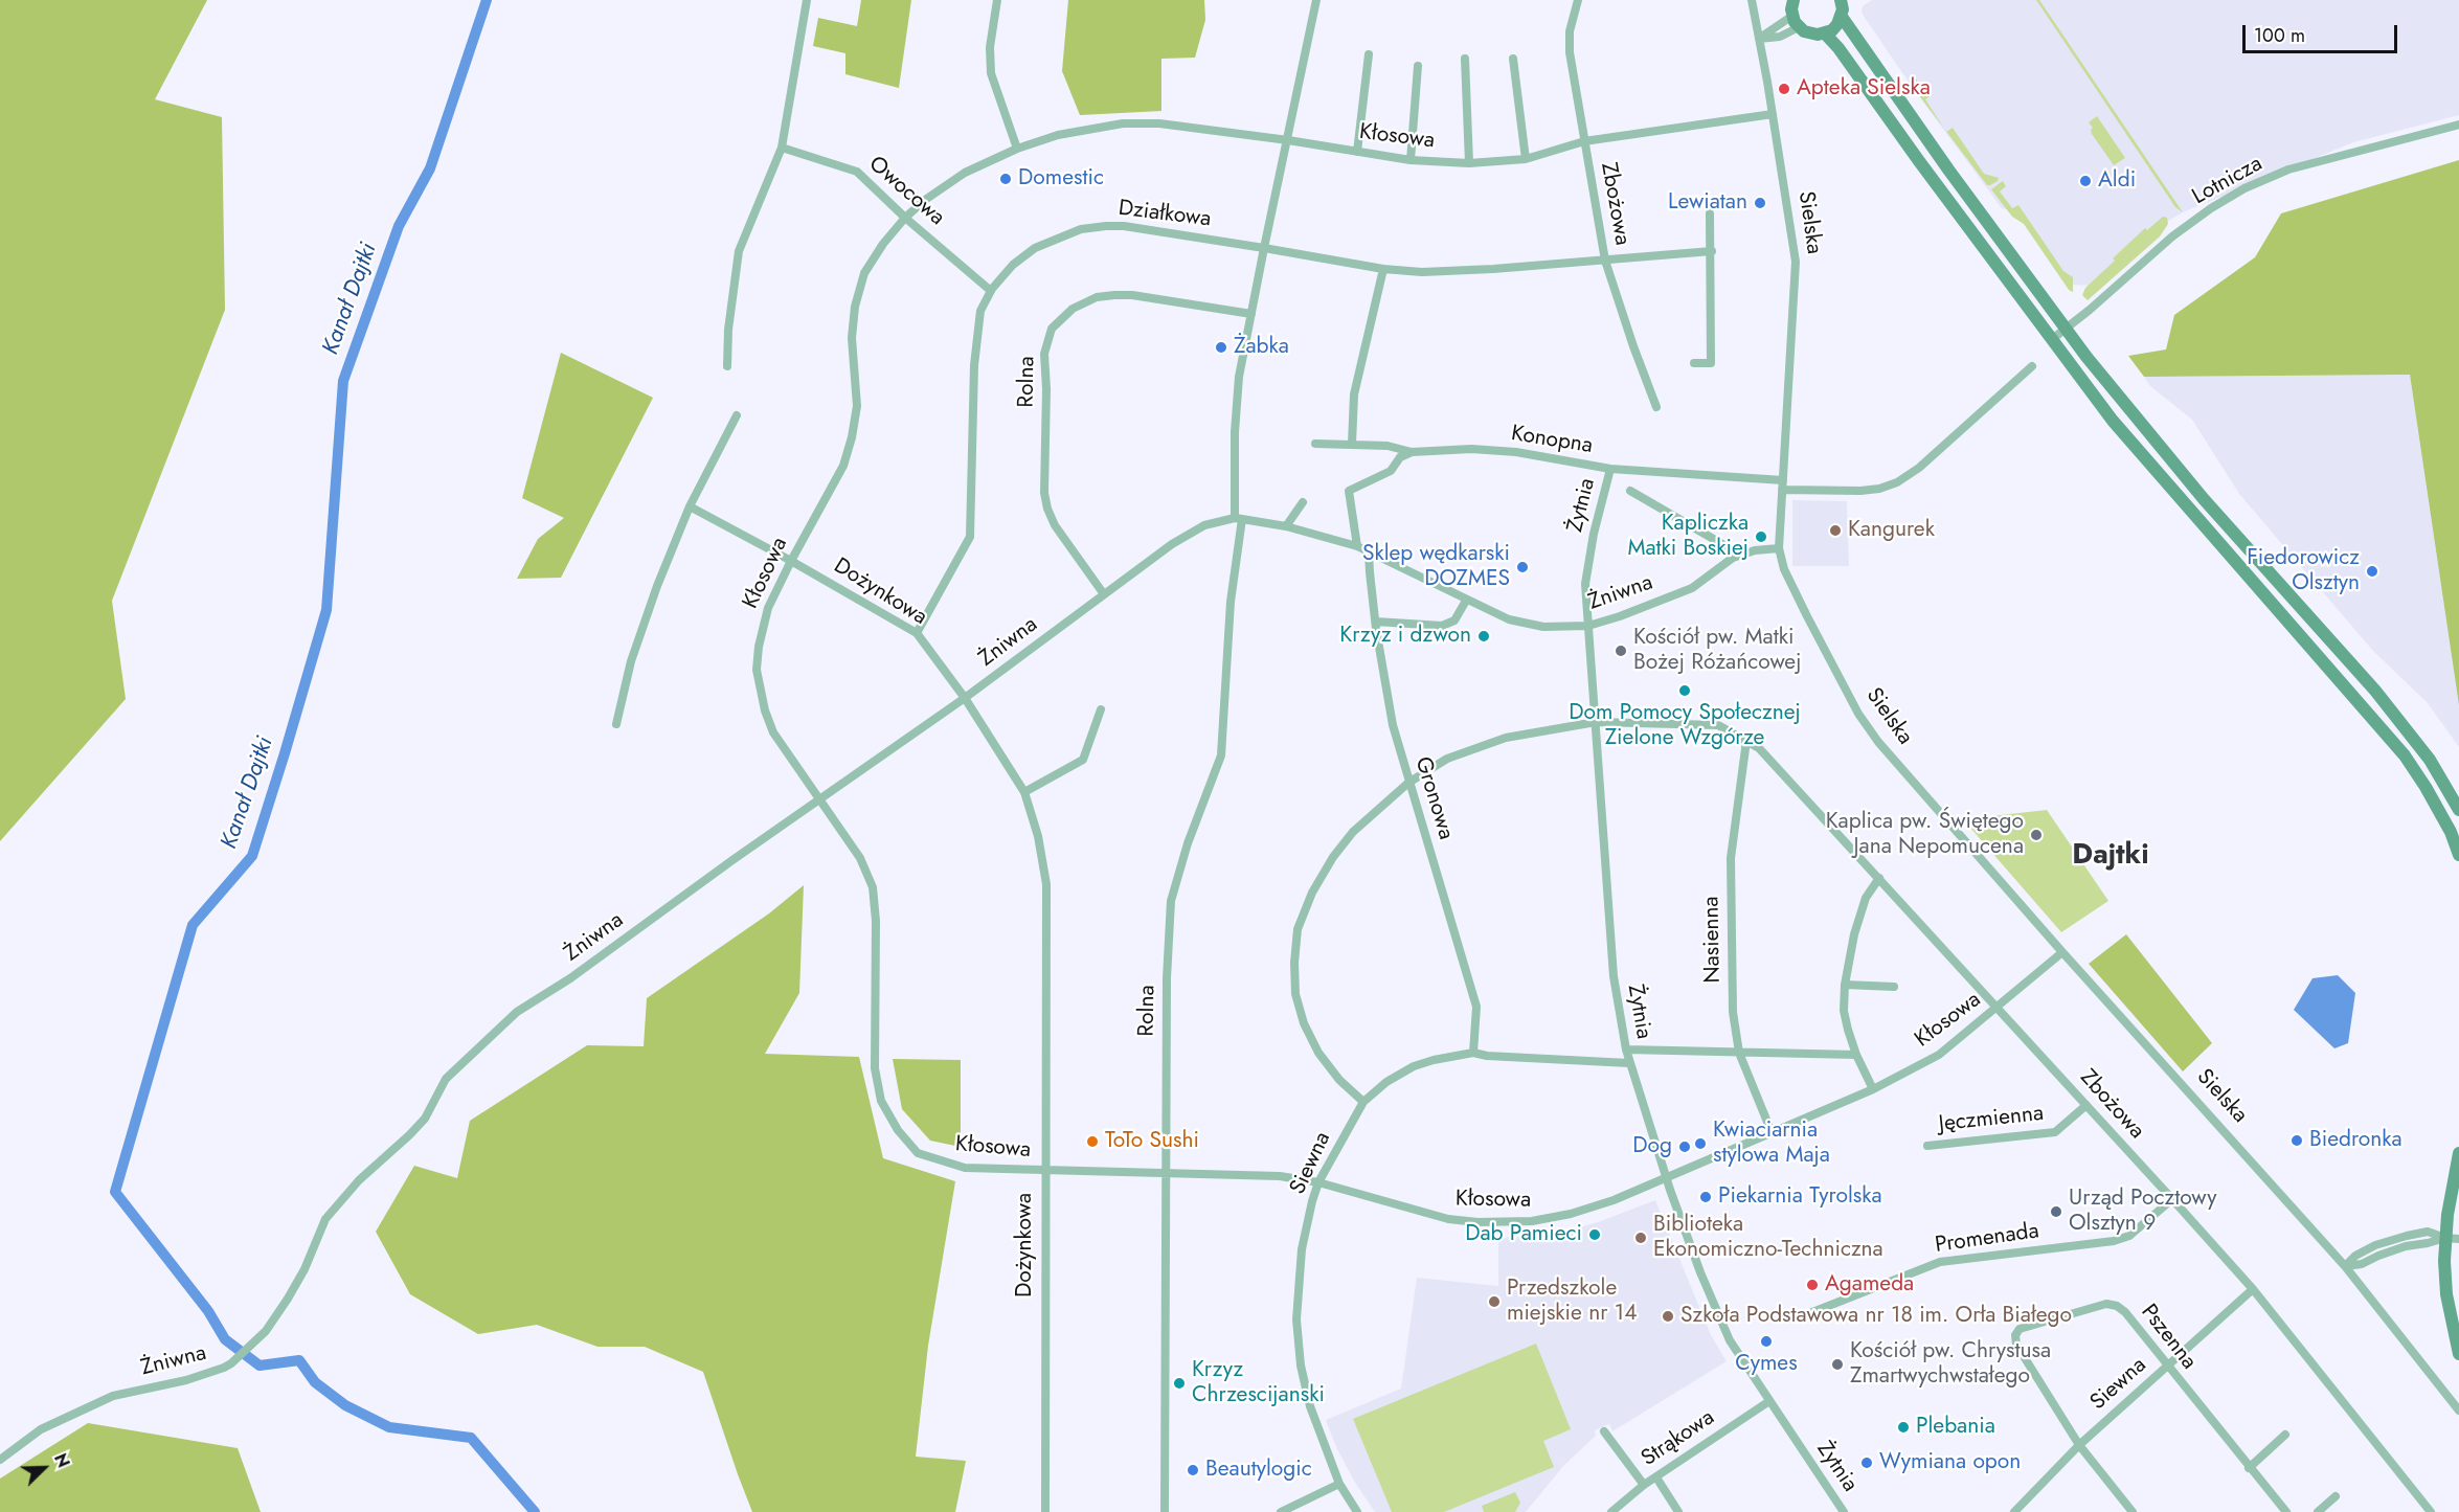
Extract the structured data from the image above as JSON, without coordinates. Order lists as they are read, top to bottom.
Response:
{
  "streets": {
    "street": [
      "Kłosowa",
      "Lotnicza",
      "Owocowa",
      "Zbożowa",
      "Działkowa",
      "Sielska",
      "Rolna",
      "Konopna",
      "Żytnia",
      "Dożynkowa",
      "Żniwna",
      "Gronowa",
      "Nasienna",
      "Jęczmienna",
      "Siewna",
      "Promenada",
      "Pszenna",
      "Strąkowa"
    ]
  },
  "crossings": [
    ["Kłosowa", "Owocowa"],
    ["Kłosowa", "Zbożowa"],
    ["Kłosowa", "Sielska"],
    ["Kłosowa", "Rolna"],
    ["Kłosowa", "Żytnia"],
    ["Kłosowa", "Dożynkowa"],
    ["Kłosowa", "Żniwna"],
    ["Kłosowa", "Nasienna"],
    ["Kłosowa", "Siewna"],
    ["Owocowa", "Działkowa"],
    ["Zbożowa", "Działkowa"],
    ["Zbożowa", "Żytnia"],
    ["Zbożowa", "Gronowa"],
    ["Zbożowa", "Nasienna"],
    ["Zbożowa", "Jęczmienna"],
    ["Zbożowa", "Siewna"],
    ["Zbożowa", "Promenada"],
    ["Działkowa", "Rolna"],
    ["Działkowa", "Dożynkowa"],
    ["Sielska", "Konopna"],
    ["Sielska", "Żniwna"],
    ["Rolna", "Żniwna"],
    ["Konopna", "Żytnia"],
    ["Żytnia", "Żniwna"],
    ["Żytnia", "Siewna"],
    ["Żytnia", "Strąkowa"],
    ["Dożynkowa", "Żniwna"],
    ["Żniwna", "Gronowa"],
    ["Gronowa", "Siewna"],
    ["Siewna", "Pszenna"]
  ],
  "districts": ["Dajtki"],
  "water": ["Kanał Dajtki"],
  "places": [
    "Apteka Sielska",
    "Domestic",
    "Aldi",
    "Lewiatan",
    "Żabka",
    "Kangurek",
    "Kapliczka Matki Boskiej",
    "Sklep wędkarski DOZMES",
    "Fiedorowicz Olsztyn",
    "Krzyz i dzwon",
    "Kościół pw. Matki Bożej Różańcowej",
    "Dom Pomocy Społecznej Zielone Wzgórze",
    "Kaplica pw. Świętego Jana Nepomucena",
    "Biedronka",
    "ToTo Sushi",
    "Kwiaciarnia stylowa Maja",
    "Dog",
    "Piekarnia Tyrolska",
    "Urząd Pocztowy Olsztyn 9",
    "Dab Pamieci",
    "Biblioteka Ekonomiczno-Techniczna",
    "Agameda",
    "Przedszkole miejskie nr 14",
    "Szkoła Podstawowa nr 18 im. Orła Białego",
    "Cymes",
    "Kościół pw. Chrystusa Zmartwychwstałego",
    "Krzyz Chrzescijanski",
    "Plebania",
    "Wymiana opon",
    "Beautylogic"
  ],
  "scale_bar": "100 m",
  "north": "top right"
}
